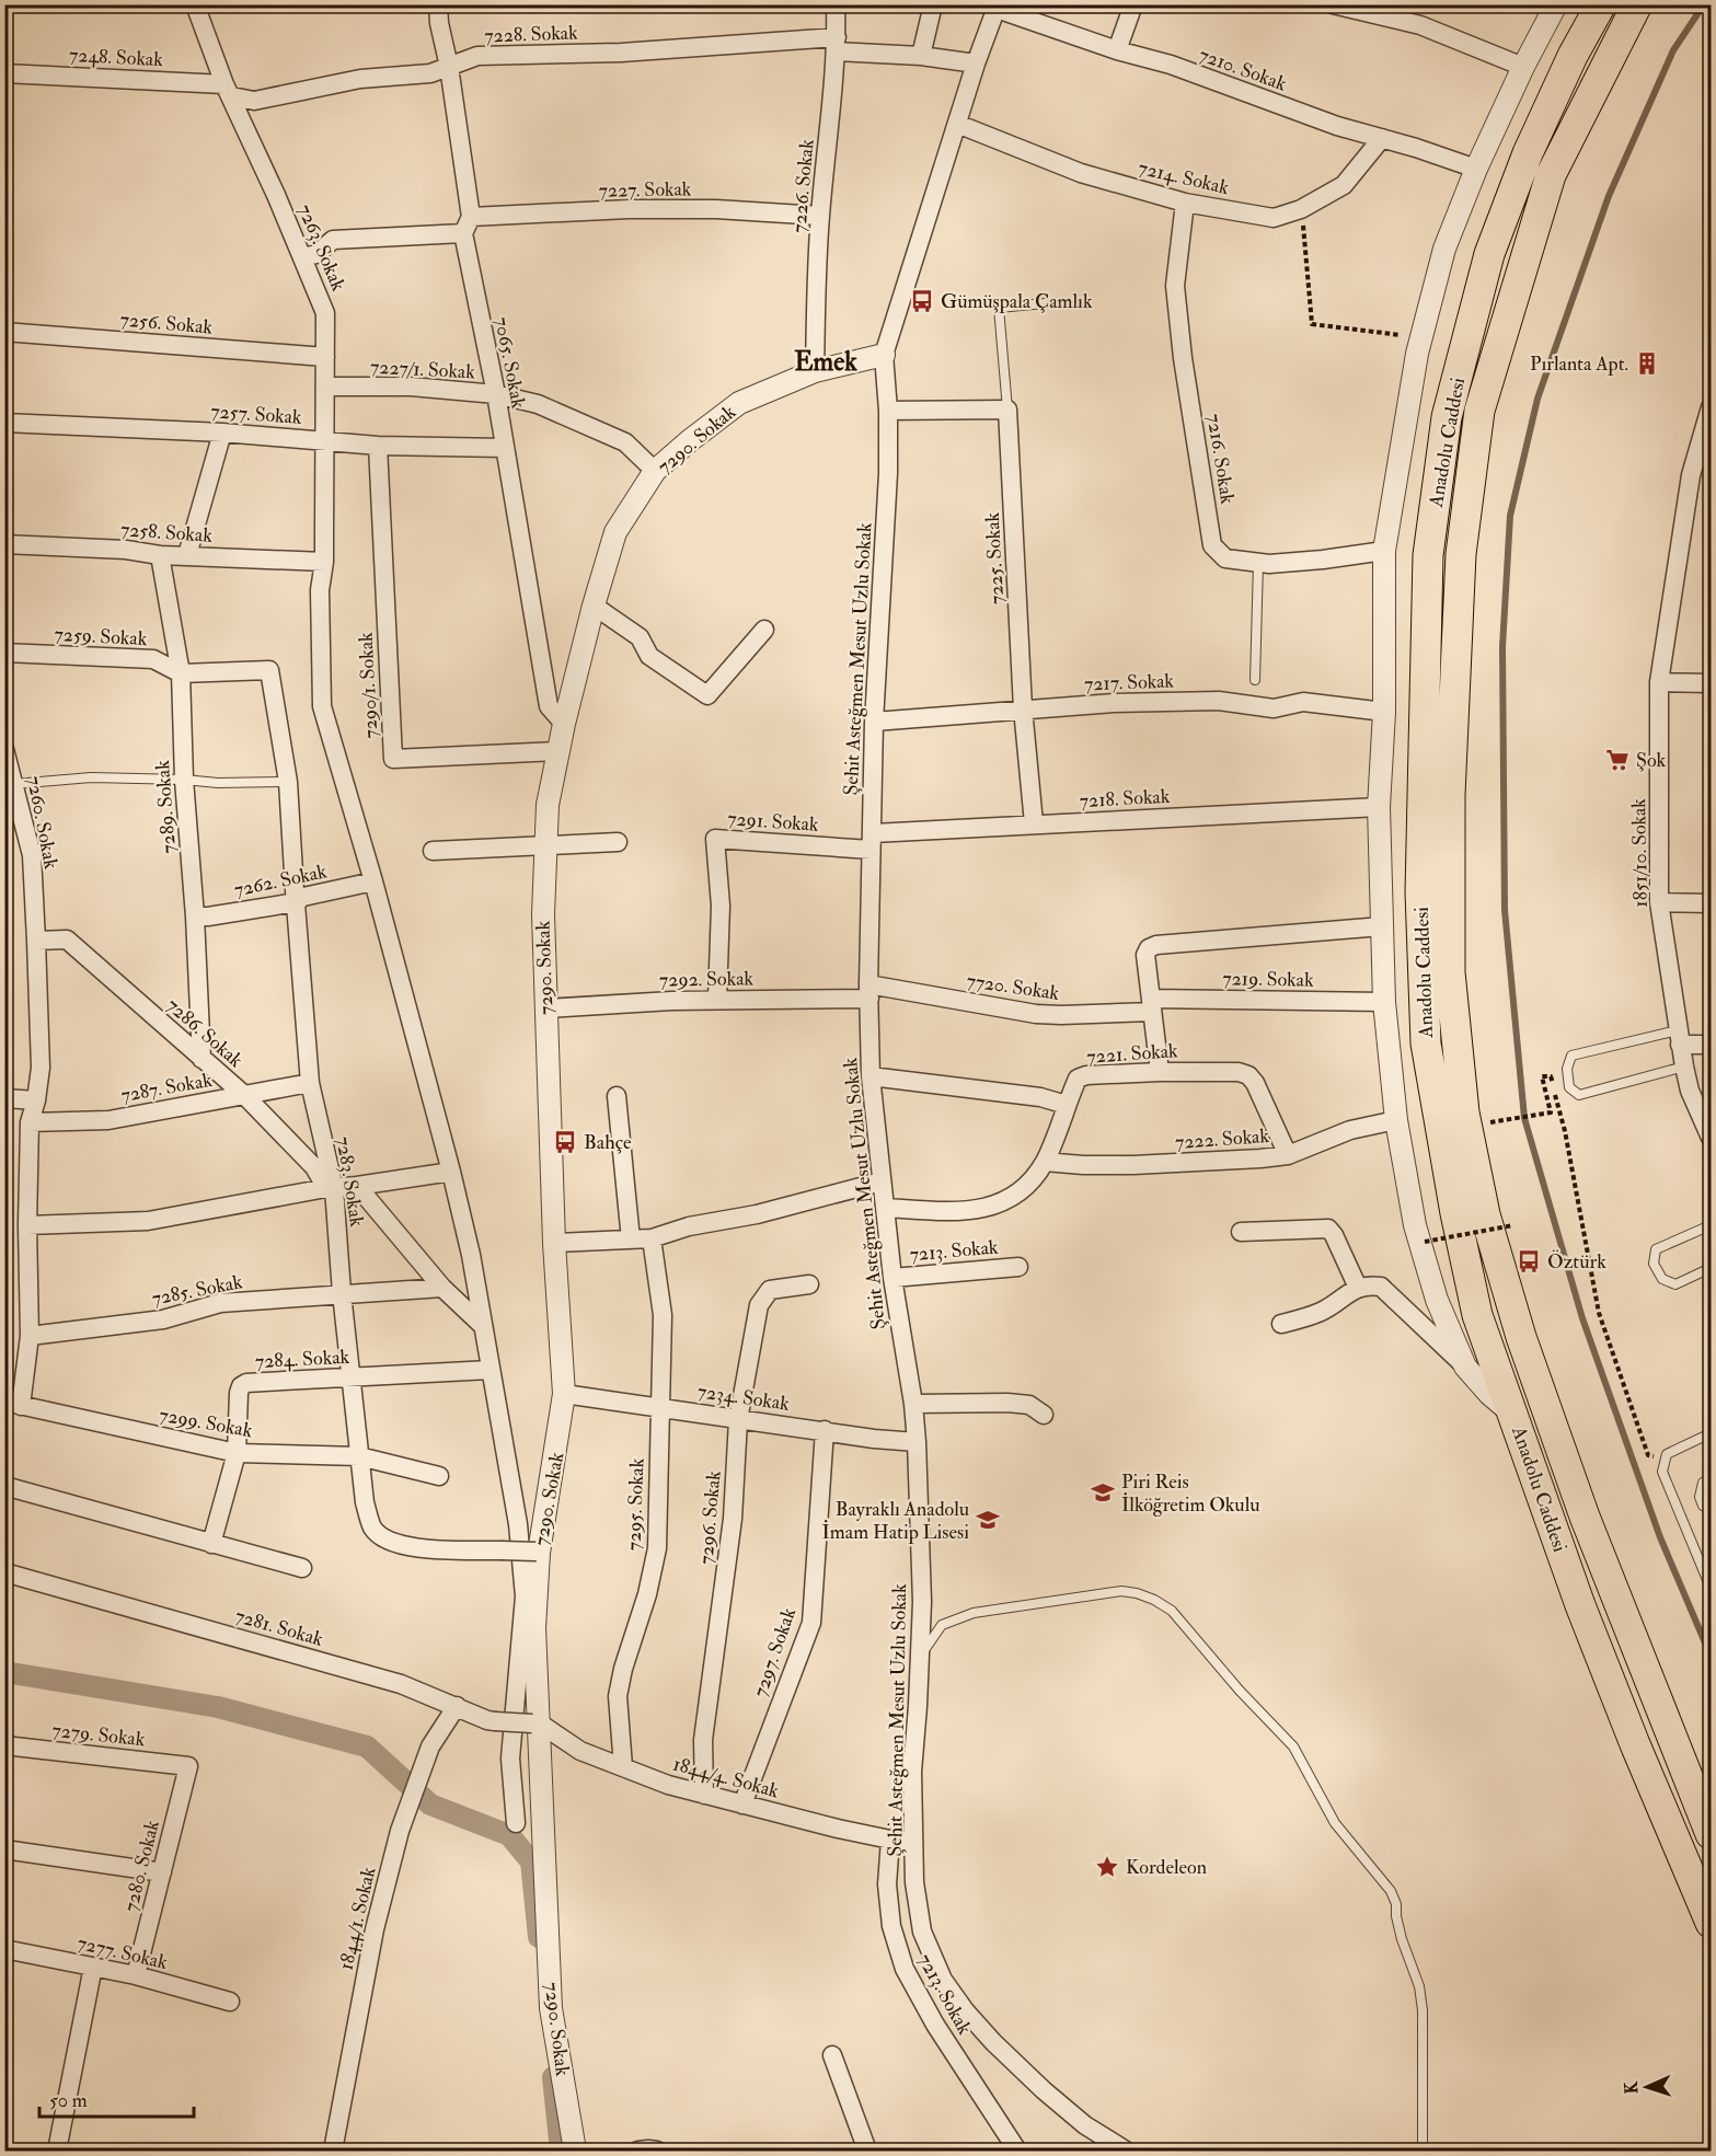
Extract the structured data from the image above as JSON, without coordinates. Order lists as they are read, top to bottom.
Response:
{
  "streets": {
    "highway": ["Anadolu Caddesi"],
    "street": [
      "7228. Sokak",
      "7248. Sokak",
      "7210. Sokak",
      "7214. Sokak",
      "7226. Sokak",
      "7227. Sokak",
      "7263. Sokak",
      "7256. Sokak",
      "7065. Sokak",
      "7227/1. Sokak",
      "7257. Sokak",
      "7290. Sokak",
      "7216. Sokak",
      "7258. Sokak",
      "7225. Sokak",
      "7259. Sokak",
      "Şehit Asteğmen Mesut Uzlu Sokak",
      "7217. Sokak",
      "7290/1. Sokak",
      "7218. Sokak",
      "7289. Sokak",
      "7291. Sokak",
      "7260. Sokak",
      "1851/10. Sokak",
      "7262. Sokak",
      "7292. Sokak",
      "7219. Sokak",
      "7720. Sokak",
      "7286. Sokak",
      "7221. Sokak",
      "7287. Sokak",
      "7222. Sokak",
      "7283. Sokak",
      "7213. Sokak",
      "7285. Sokak",
      "7284. Sokak",
      "7234. Sokak",
      "7299. Sokak",
      "7295. Sokak",
      "7296. Sokak",
      "7281. Sokak",
      "7297. Sokak",
      "7279. Sokak",
      "1844/4. Sokak",
      "7280. Sokak",
      "1844/1. Sokak",
      "7277. Sokak"
    ]
  },
  "crossings": [
    ["7228. Sokak", "7248. Sokak"],
    ["7228. Sokak", "7226. Sokak"],
    ["7228. Sokak", "7263. Sokak"],
    ["7228. Sokak", "Şehit Asteğmen Mesut Uzlu Sokak"],
    ["7248. Sokak", "7263. Sokak"],
    ["7210. Sokak", "7214. Sokak"],
    ["7210. Sokak", "Şehit Asteğmen Mesut Uzlu Sokak"],
    ["7214. Sokak", "7216. Sokak"],
    ["7214. Sokak", "Şehit Asteğmen Mesut Uzlu Sokak"],
    ["7226. Sokak", "7227. Sokak"],
    ["7226. Sokak", "7290. Sokak"],
    ["7263. Sokak", "7256. Sokak"],
    ["7263. Sokak", "7227/1. Sokak"],
    ["7263. Sokak", "7257. Sokak"],
    ["7263. Sokak", "7258. Sokak"],
    ["7263. Sokak", "7262. Sokak"],
    ["7263. Sokak", "7284. Sokak"],
    ["7065. Sokak", "7227/1. Sokak"],
    ["7065. Sokak", "7257. Sokak"],
    ["7065. Sokak", "7290. Sokak"],
    ["7227/1. Sokak", "7290. Sokak"],
    ["7257. Sokak", "7290/1. Sokak"],
    ["7290. Sokak", "Şehit Asteğmen Mesut Uzlu Sokak"],
    ["7290. Sokak", "7290/1. Sokak"],
    ["7290. Sokak", "7292. Sokak"],
    ["7290. Sokak", "7283. Sokak"],
    ["7290. Sokak", "7234. Sokak"],
    ["7290. Sokak", "7281. Sokak"],
    ["7290. Sokak", "1844/4. Sokak"],
    ["7258. Sokak", "7289. Sokak"],
    ["7225. Sokak", "7217. Sokak"],
    ["7225. Sokak", "7218. Sokak"],
    ["7259. Sokak", "7289. Sokak"],
    ["7259. Sokak", "7283. Sokak"],
    ["Şehit Asteğmen Mesut Uzlu Sokak", "7217. Sokak"],
    ["Şehit Asteğmen Mesut Uzlu Sokak", "7218. Sokak"],
    ["Şehit Asteğmen Mesut Uzlu Sokak", "7291. Sokak"],
    ["Şehit Asteğmen Mesut Uzlu Sokak", "7292. Sokak"],
    ["Şehit Asteğmen Mesut Uzlu Sokak", "7720. Sokak"],
    ["Şehit Asteğmen Mesut Uzlu Sokak", "7221. Sokak"],
    ["Şehit Asteğmen Mesut Uzlu Sokak", "7213. Sokak"],
    ["Şehit Asteğmen Mesut Uzlu Sokak", "7234. Sokak"],
    ["Şehit Asteğmen Mesut Uzlu Sokak", "1844/4. Sokak"],
    ["7218. Sokak", "7291. Sokak"],
    ["7289. Sokak", "7262. Sokak"],
    ["7289. Sokak", "7286. Sokak"],
    ["7291. Sokak", "7292. Sokak"],
    ["7260. Sokak", "7286. Sokak"],
    ["7260. Sokak", "7287. Sokak"],
    ["7260. Sokak", "7285. Sokak"],
    ["7262. Sokak", "7283. Sokak"],
    ["7292. Sokak", "7720. Sokak"],
    ["7219. Sokak", "7720. Sokak"],
    ["7286. Sokak", "7287. Sokak"],
    ["7286. Sokak", "7283. Sokak"],
    ["7221. Sokak", "7222. Sokak"],
    ["7287. Sokak", "7283. Sokak"],
    ["7283. Sokak", "7285. Sokak"],
    ["7283. Sokak", "7284. Sokak"],
    ["7283. Sokak", "7299. Sokak"],
    ["7213. Sokak", "1844/4. Sokak"],
    ["7284. Sokak", "7299. Sokak"],
    ["7234. Sokak", "7295. Sokak"],
    ["7234. Sokak", "7296. Sokak"],
    ["7234. Sokak", "7297. Sokak"],
    ["7295. Sokak", "1844/4. Sokak"],
    ["7296. Sokak", "1844/4. Sokak"],
    ["7281. Sokak", "1844/4. Sokak"],
    ["7281. Sokak", "1844/1. Sokak"],
    ["7297. Sokak", "1844/4. Sokak"],
    ["7279. Sokak", "7280. Sokak"],
    ["7280. Sokak", "7277. Sokak"]
  ],
  "districts": ["Emek"],
  "places": {
    "bus stop": ["Gümüşpala Çamlık", "Bahçe", "Öztürk"],
    "building": ["Pırlanta Apt."],
    "supermarket": ["Şok"],
    "school or university": ["Piri Reis İlköğretim Okulu", "Bayraklı Anadolu İmam Hatip Lisesi"],
    "place": ["Kordeleon"]
  },
  "scale_bar": "50 m",
  "north": "left"
}
